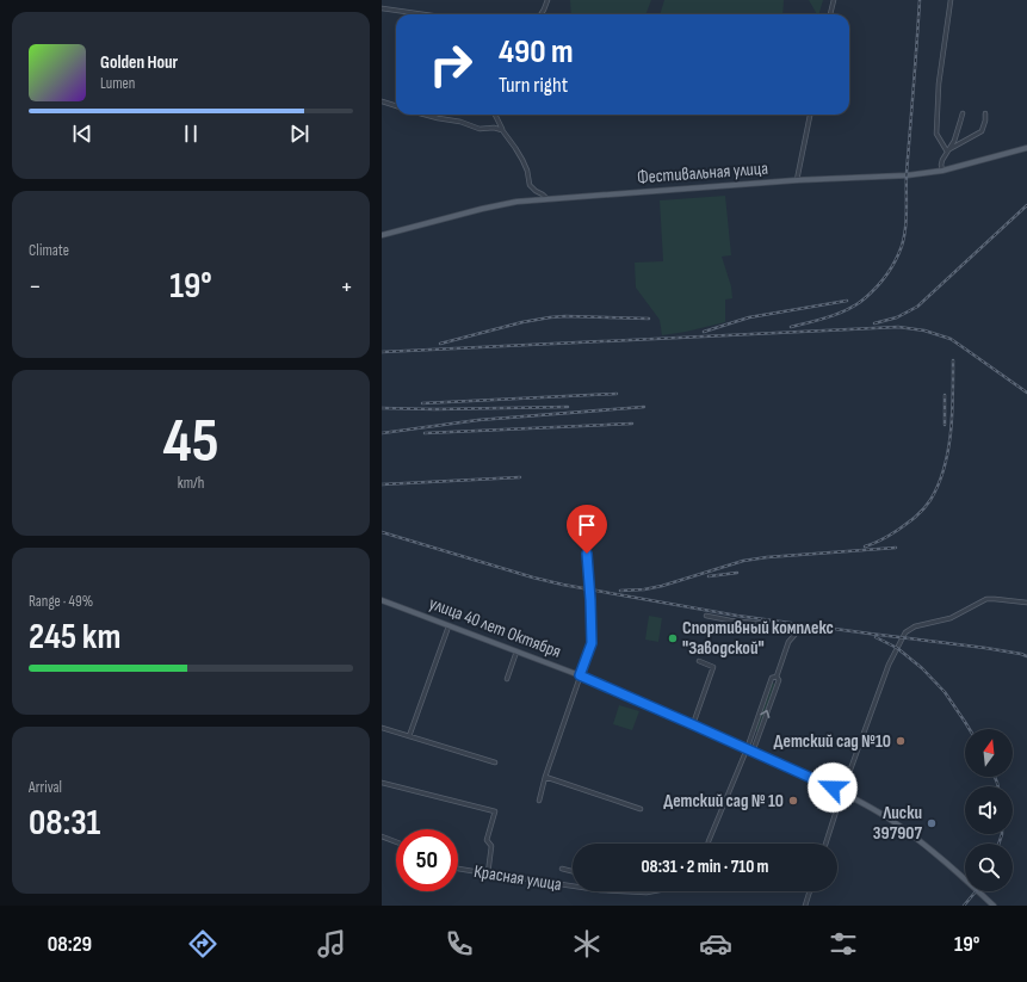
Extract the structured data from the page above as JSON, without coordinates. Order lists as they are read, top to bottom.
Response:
{
  "streets": {
    "main road": ["Фестивальная улица", "улица 40 лет Октября"],
    "street": ["Красная улица"]
  },
  "places": [
    "Спортивный комплекс \"Заводской\"",
    "Детский сад №10",
    "Детский сад № 10",
    "Лиски 397907"
  ],
  "north": "top",
  "page": {
    "turn": ["490 m", "Turn right"],
    "song": ["Golden Hour", "Lumen"],
    "tile": [
      "Climate",
      ["45", "km/h"],
      ["Range · 49%", "245 km"],
      ["Arrival", "08:31"]
    ],
    "heat": ["−", "19°", "+"],
    "limit": "50",
    "trip": "08:31 · 2 min · 710 m",
    "tabs": ["08:29", "19°"]
  }
}
